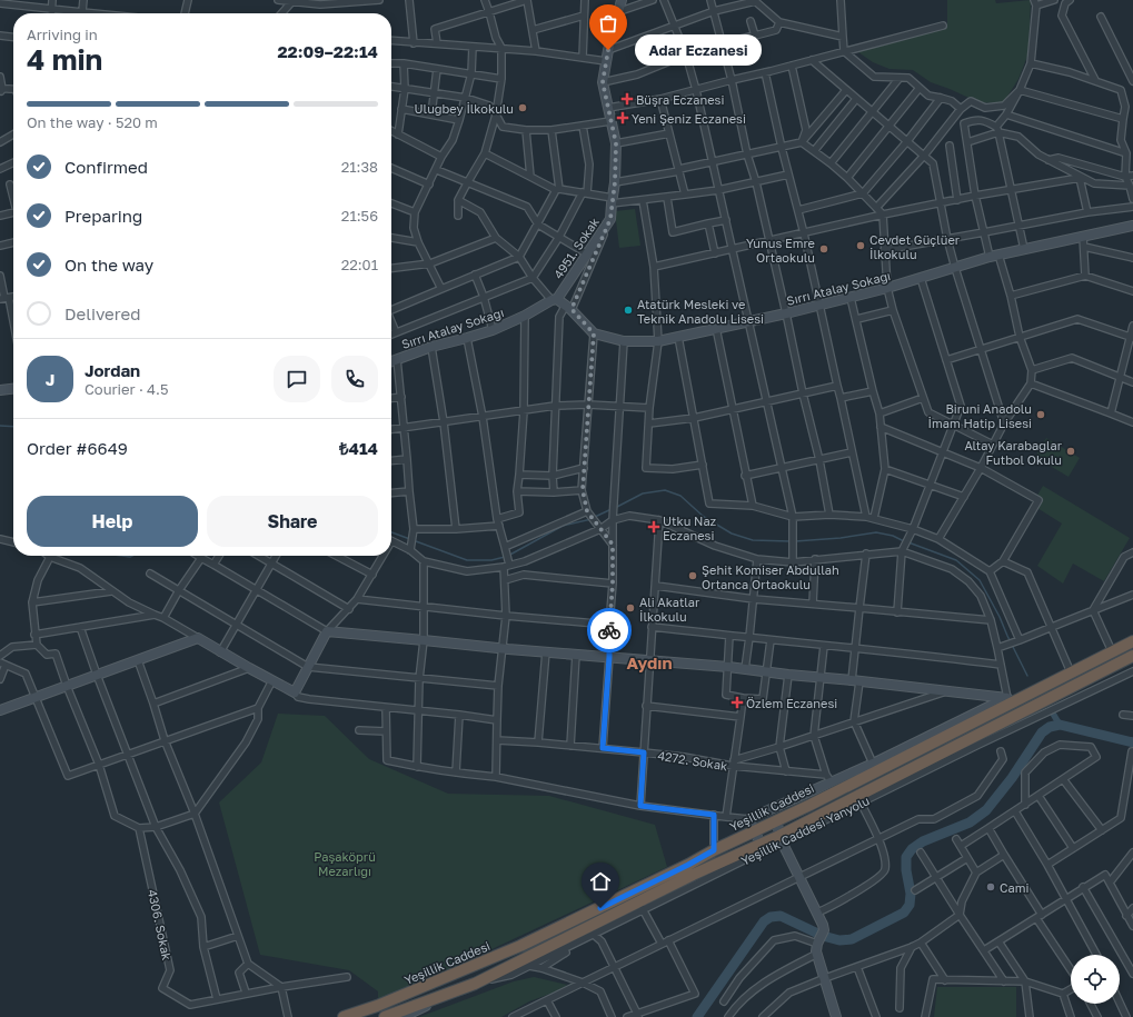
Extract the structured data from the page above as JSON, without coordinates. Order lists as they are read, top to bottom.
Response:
{
  "streets": {
    "highway": ["Yeşillik Caddesi"],
    "street": [
      "4951. Sokak",
      "Sırrı Atalay Sokağı",
      "4272. Sokak",
      "Yeşillik Caddesi Yanyolu",
      "4306. Sokak"
    ]
  },
  "crossings": [
    ["4951. Sokak", "Sırrı Atalay Sokağı"]
  ],
  "districts": ["Aydın"],
  "parks": ["Paşaköprü Mezarlığı"],
  "places": {
    "other": [
      "Adar Eczanesi",
      "Uluğbey İlkokulu",
      "Cevdet Güçlüer İlkokulu",
      "Yunus Emre Ortaokulu",
      "Atatürk Mesleki ve Teknik Anadolu Lisesi",
      "Biruni Anadolu İmam Hatip Lisesi",
      "Altay Karabağlar Futbol Okulu",
      "Şehit Komiser Abdullah Ortanca Ortaokulu",
      "Ali Akatlar İlkokulu",
      "Cami"
    ],
    "health": [
      "Büşra Eczanesi",
      "Yeni Şeniz Eczanesi",
      "Utku Naz Eczanesi",
      "Özlem Eczanesi"
    ]
  },
  "page": {
    "heading": ["4 min", "Arriving in", "22:09–22:14"],
    "panel": [
      "Jordan",
      "Courier · 4.5",
      "Order #6649",
      "₺414"
    ],
    "bubble": "Adar Eczanesi",
    "bar": "On the way · 520 m",
    "list": [
      ["Confirmed", "21:38"],
      ["Preparing", "21:56"],
      ["On the way", "22:01"],
      "Delivered"
    ],
    "round": "J",
    "buttons": ["Help", "Share"]
  }
}
